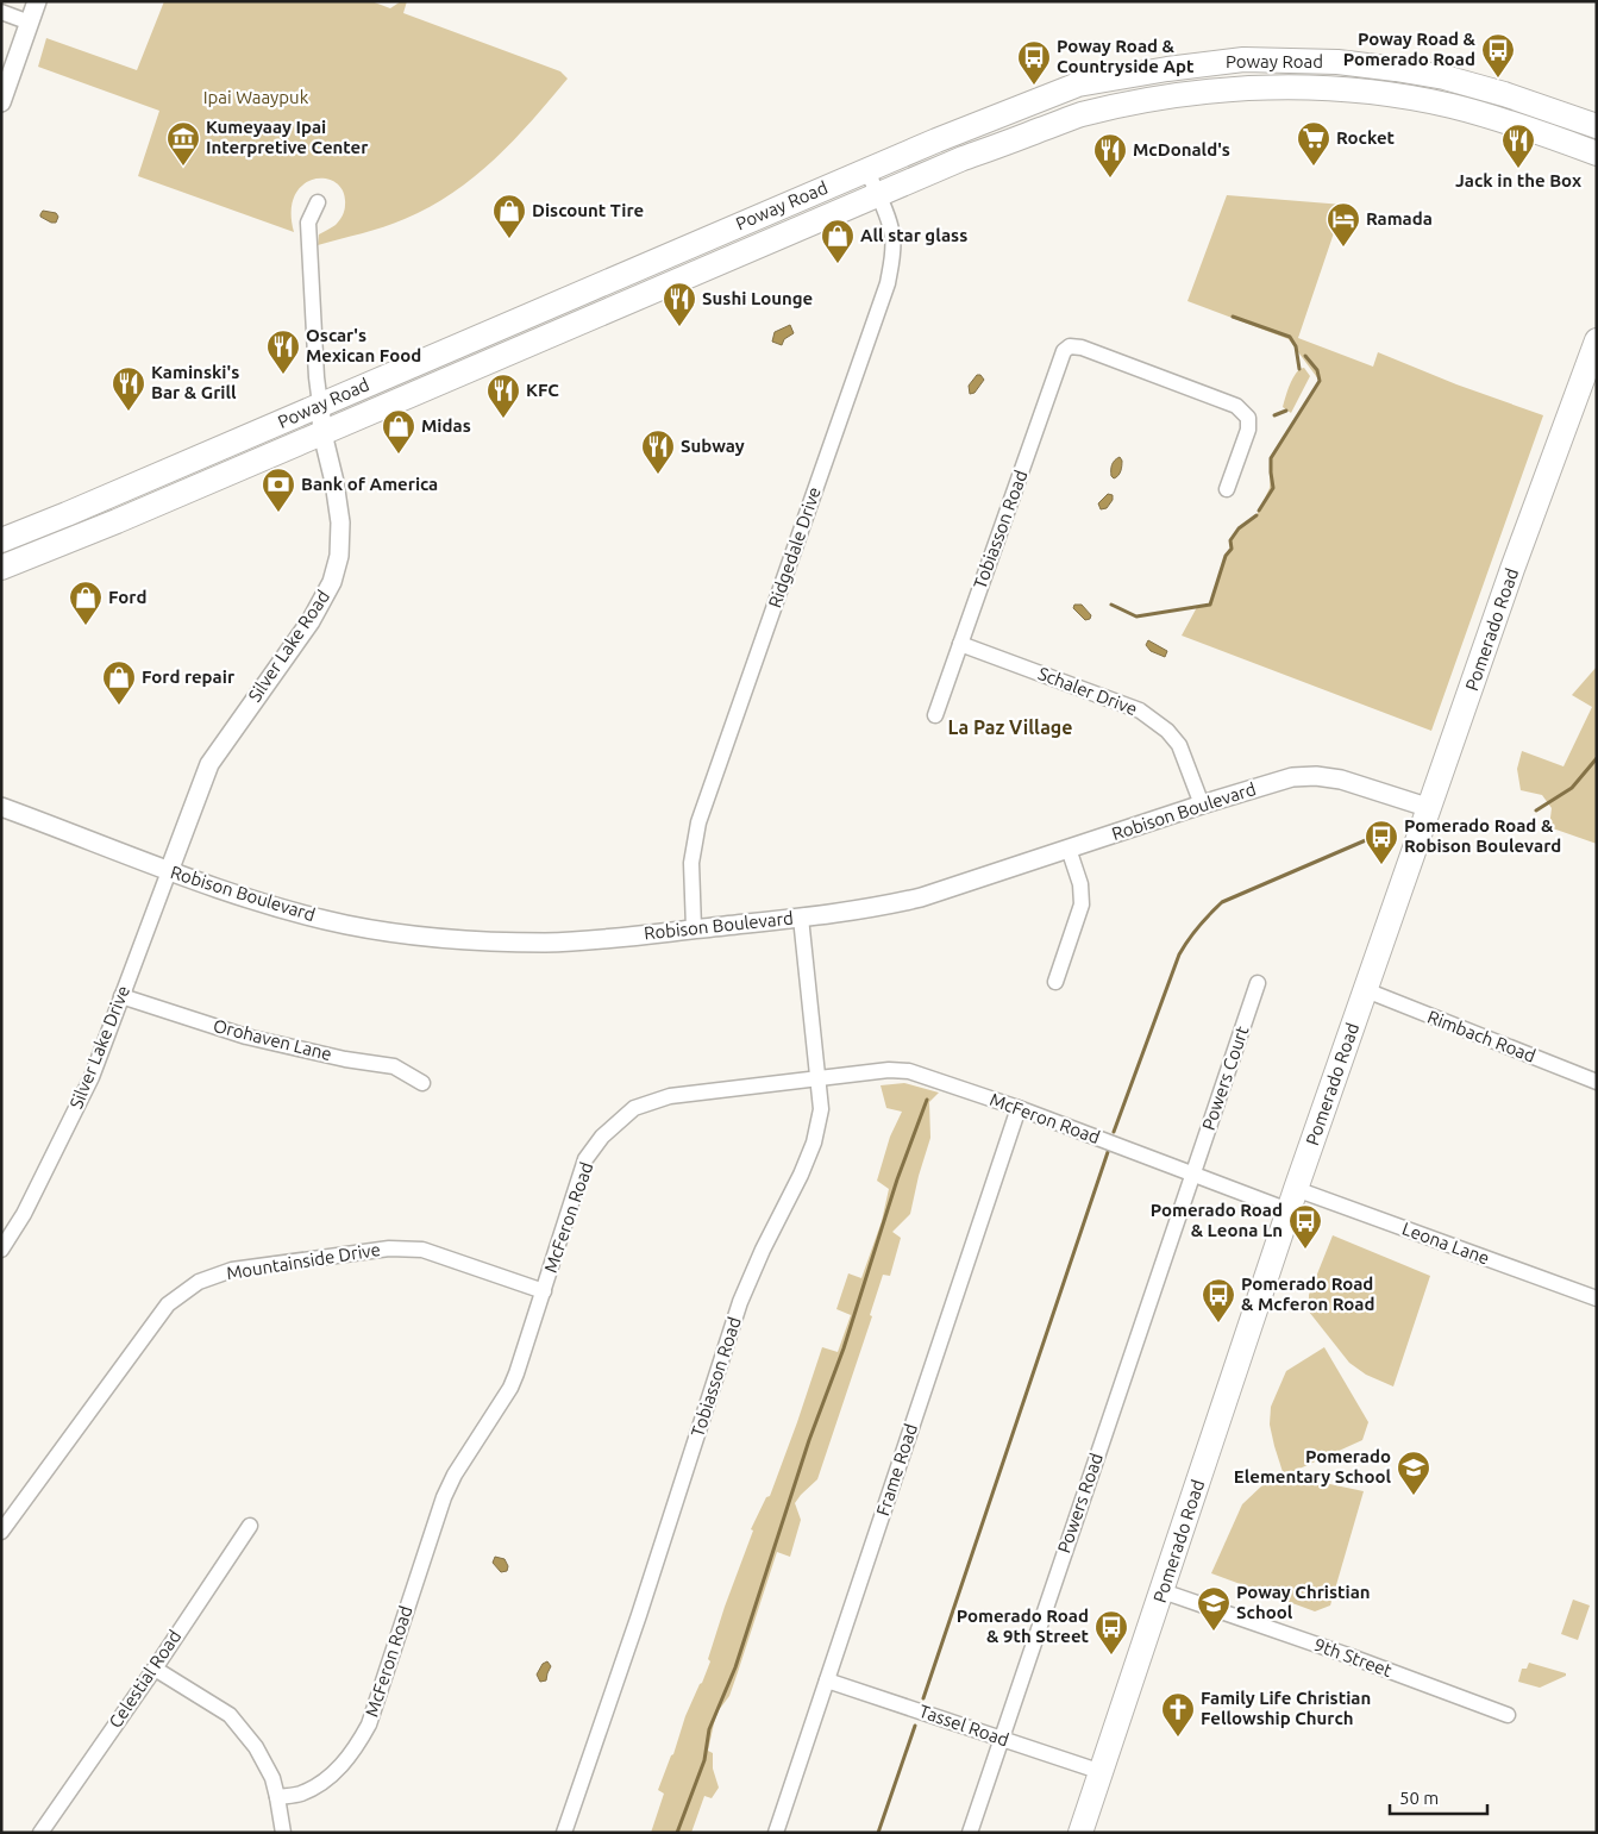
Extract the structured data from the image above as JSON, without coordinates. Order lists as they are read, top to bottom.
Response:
{
  "streets": {
    "main road": ["Poway Road", "Pomerado Road"],
    "street": [
      "Tobiasson Road",
      "Ridgedale Drive",
      "Silver Lake Road",
      "Schaler Drive",
      "Robison Boulevard",
      "Rimbach Road",
      "Orohaven Lane",
      "Silver Lake Drive",
      "Powers Court",
      "McFeron Road",
      "Leona Lane",
      "Mountainside Drive",
      "Frame Road",
      "Powers Road",
      "9th Street",
      "Celestial Road",
      "Tassel Road"
    ]
  },
  "crossings": [
    ["Poway Road", "Ridgedale Drive"],
    ["Poway Road", "Silver Lake Road"],
    ["Tobiasson Road", "Schaler Drive"],
    ["Tobiasson Road", "Robison Boulevard"],
    ["Tobiasson Road", "McFeron Road"],
    ["Ridgedale Drive", "Robison Boulevard"],
    ["Pomerado Road", "Robison Boulevard"],
    ["Pomerado Road", "Rimbach Road"],
    ["Pomerado Road", "McFeron Road"],
    ["Pomerado Road", "Leona Lane"],
    ["Pomerado Road", "9th Street"],
    ["Pomerado Road", "Tassel Road"],
    ["Silver Lake Road", "Robison Boulevard"],
    ["Silver Lake Road", "Silver Lake Drive"],
    ["Schaler Drive", "Robison Boulevard"],
    ["Robison Boulevard", "Silver Lake Drive"],
    ["Orohaven Lane", "Silver Lake Drive"],
    ["Powers Court", "McFeron Road"],
    ["Powers Court", "Powers Road"],
    ["McFeron Road", "Leona Lane"],
    ["McFeron Road", "Mountainside Drive"],
    ["McFeron Road", "Frame Road"],
    ["McFeron Road", "Powers Road"],
    ["Frame Road", "Tassel Road"],
    ["Powers Road", "Tassel Road"]
  ],
  "districts": ["La Paz Village"],
  "parks": ["Ipai Waaypuk"],
  "places": {
    "bus stop": [
      "Poway Road & Pomerado Road",
      "Poway Road & Countryside Apt",
      "Pomerado Road & Robison Boulevard",
      "Pomerado Road & Leona Ln",
      "Pomerado Road & Mcferon Road",
      "Pomerado Road & 9th Street"
    ],
    "museum": ["Kumeyaay Ipai Interpretive Center"],
    "supermarket": ["Rocket"],
    "restaurant": [
      "Jack in the Box",
      "McDonald's",
      "Sushi Lounge",
      "Oscar's Mexican Food",
      "Kaminski's Bar & Grill",
      "KFC",
      "Subway"
    ],
    "shop": [
      "Discount Tire",
      "All star glass",
      "Midas",
      "Ford",
      "Ford repair"
    ],
    "hotel": ["Ramada"],
    "bank": ["Bank of America"],
    "school or university": ["Pomerado Elementary School", "Poway Christian School"],
    "church": ["Family Life Christian Fellowship Church"]
  },
  "scale_bar": "50 m"
}
